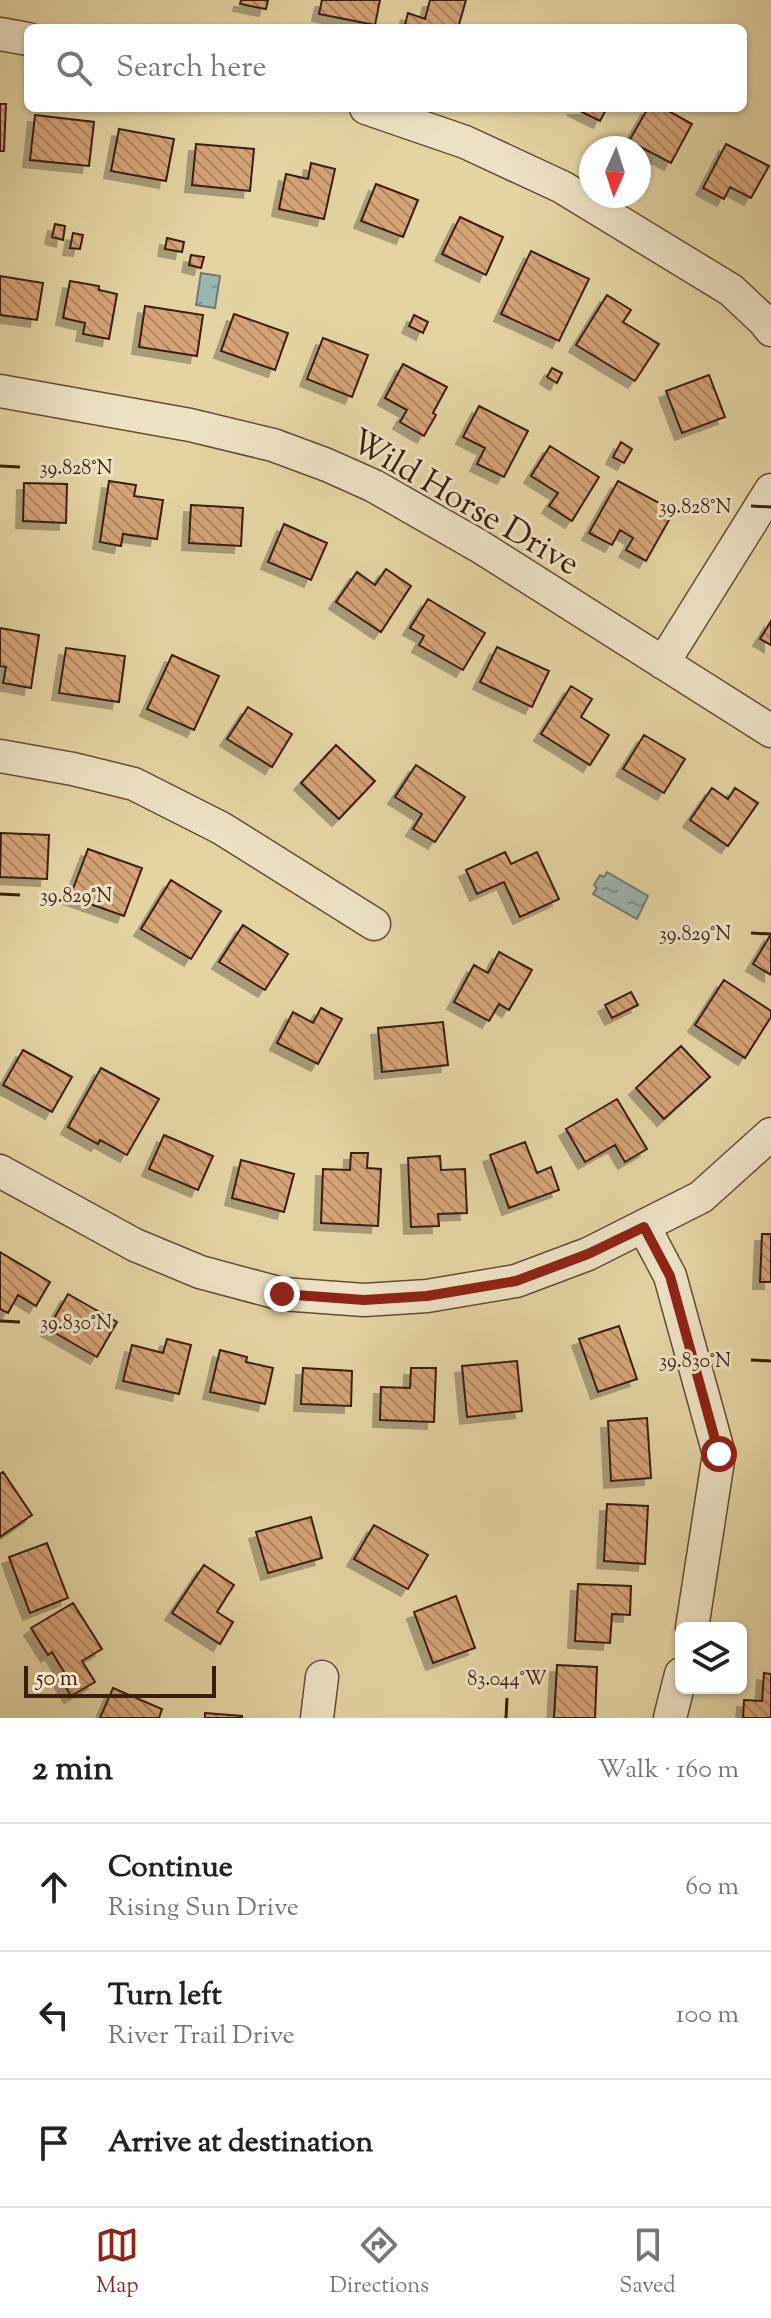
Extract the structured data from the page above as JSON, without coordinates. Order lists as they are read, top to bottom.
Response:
{
  "streets": {
    "street": ["Wild Horse Drive"]
  },
  "scale_bar": "50 m",
  "north": "bottom",
  "page": {
    "search": "Search here",
    "scale": "50 m",
    "heading": ["2 min", "Walk · 160 m"],
    "list": [
      ["Continue", "Rising Sun Drive", "60 m"],
      ["Turn left", "River Trail Drive", "100 m"],
      "Arrive at destination"
    ],
    "nav": ["Map", "Directions", "Saved"]
  },
  "coordinates": [
    "39.828°N",
    "39.829°N",
    "39.830°N",
    "83.044°W"
  ]
}
